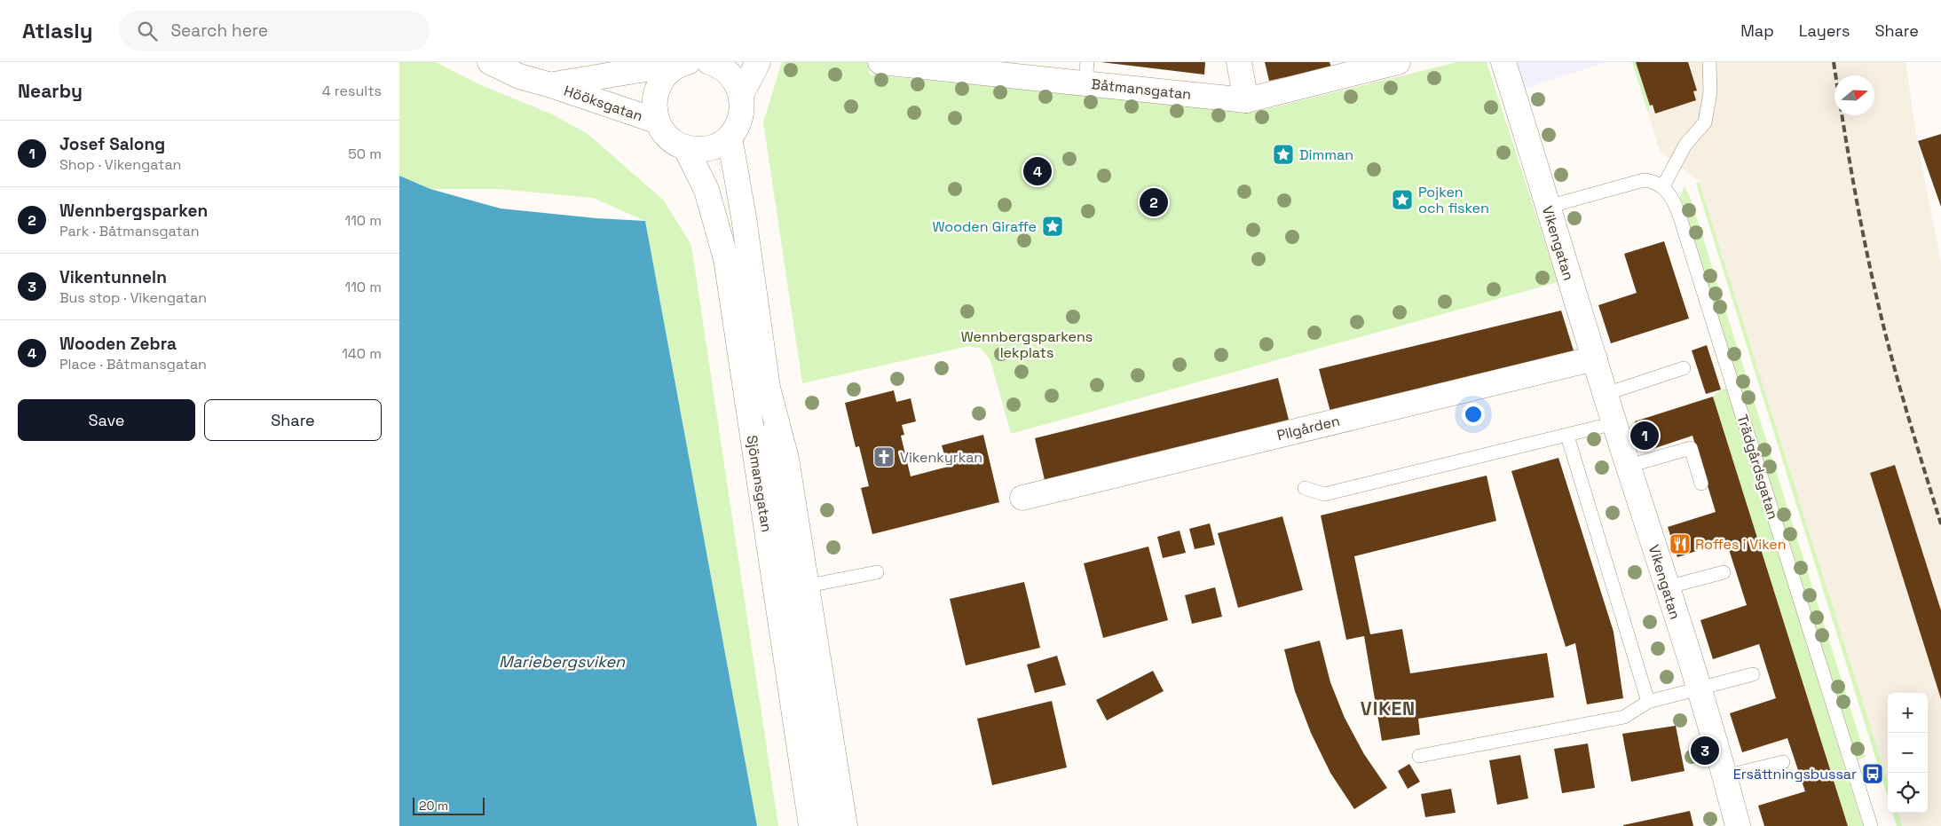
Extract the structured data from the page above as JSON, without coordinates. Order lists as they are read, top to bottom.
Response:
{
  "streets": {
    "street": [
      "Båtmansgatan",
      "Hööksgatan",
      "Vikengatan",
      "Pilgården",
      "Sjömansgatan"
    ],
    "lane": ["Trädgårdsgatan"]
  },
  "crossings": [
    ["Vikengatan", "Pilgården"]
  ],
  "districts": ["VIKEN"],
  "water": ["Mariebergsviken"],
  "parks": ["Wennbergsparkens lekplats"],
  "places": {
    "place": ["Dimman", "Pojken och fisken", "Wooden Giraffe"],
    "church": ["Vikenkyrkan"],
    "restaurant": ["Roffes i Viken"],
    "bus stop": ["Ersättningsbussar"]
  },
  "scale_bar": "20 m",
  "north": "right",
  "page": {
    "header": "Atlasly",
    "search": "Search here",
    "nav": ["Map", "Layers", "Share"],
    "heading": ["Nearby", "4 results"],
    "list": [
      {
        "mark": "1",
        "name": "Josef Salong",
        "note": "Shop · Vikengatan",
        "value": "50 m"
      },
      {
        "mark": "2",
        "name": "Wennbergsparken",
        "note": "Park · Båtmansgatan",
        "value": "110 m"
      },
      {
        "mark": "3",
        "name": "Vikentunneln",
        "note": "Bus stop · Vikengatan",
        "value": "110 m"
      },
      {
        "mark": "4",
        "name": "Wooden Zebra",
        "note": "Place · Båtmansgatan",
        "value": "140 m"
      }
    ],
    "pins": [
      "4",
      "2",
      "1",
      "3"
    ],
    "buttons": ["Save", "Share"],
    "map_buttons": ["+", "−"],
    "scale": "20 m"
  }
}
